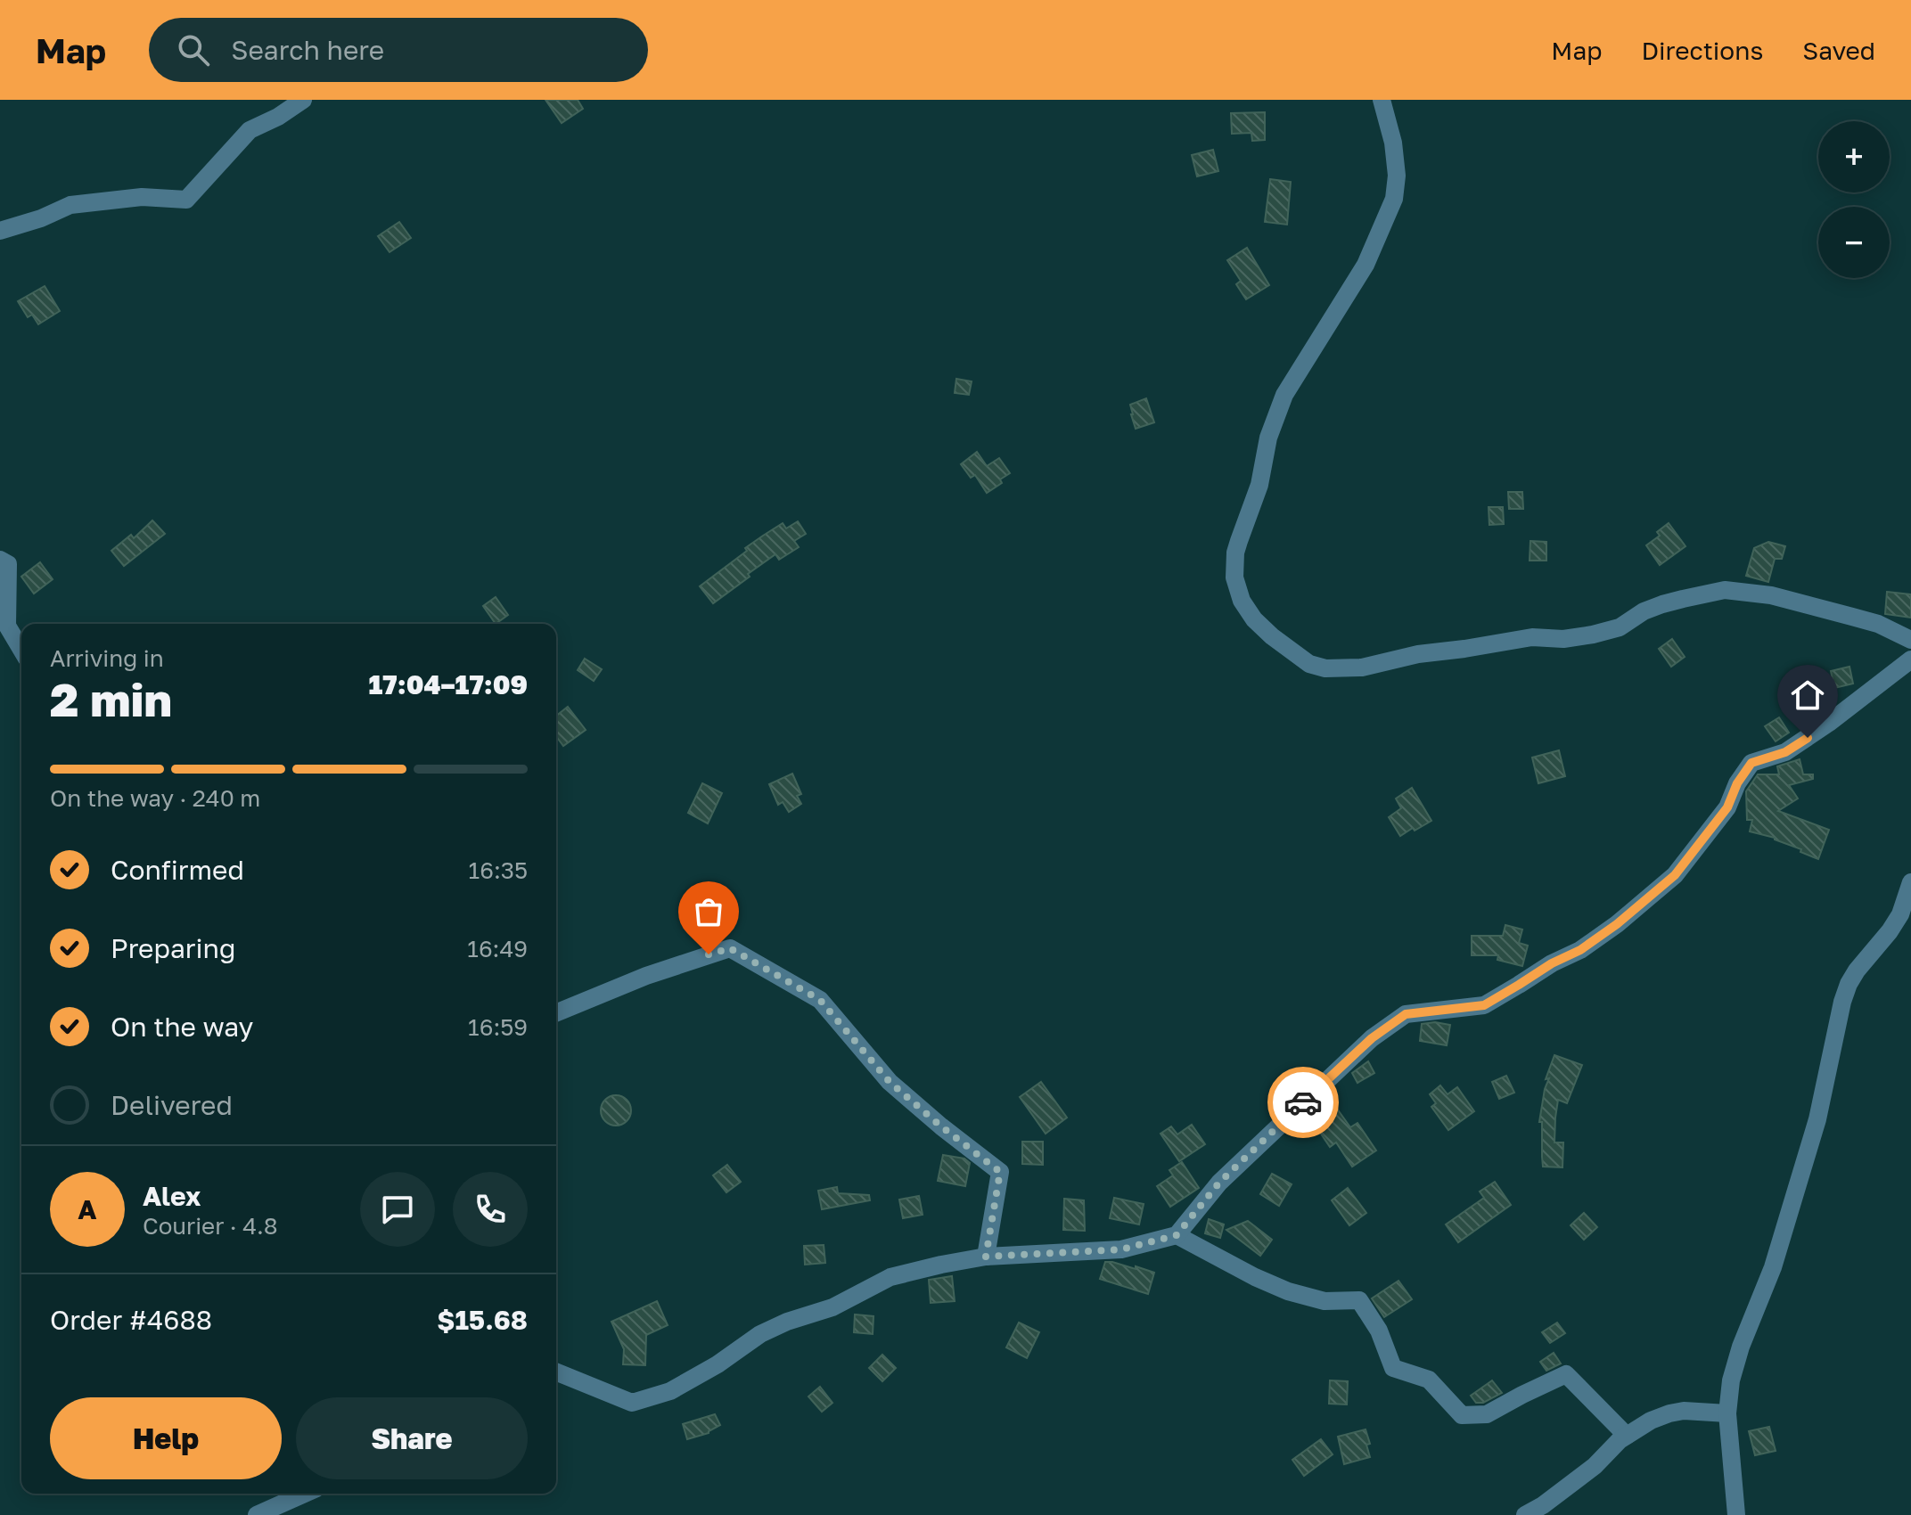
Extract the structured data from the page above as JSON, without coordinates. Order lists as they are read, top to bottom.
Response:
{
  "page": {
    "header": "Map",
    "search": "Search here",
    "nav": ["Map", "Directions", "Saved"],
    "map_buttons": ["+", "−"],
    "heading": ["2 min", "Arriving in", "17:04–17:09"],
    "panel": [
      "Alex",
      "Courier · 4.8",
      "Order #4688",
      "$15.68"
    ],
    "bar": "On the way · 240 m",
    "list": [
      ["Confirmed", "16:35"],
      ["Preparing", "16:49"],
      ["On the way", "16:59"],
      "Delivered"
    ],
    "round": "A",
    "buttons": ["Help", "Share"]
  }
}
